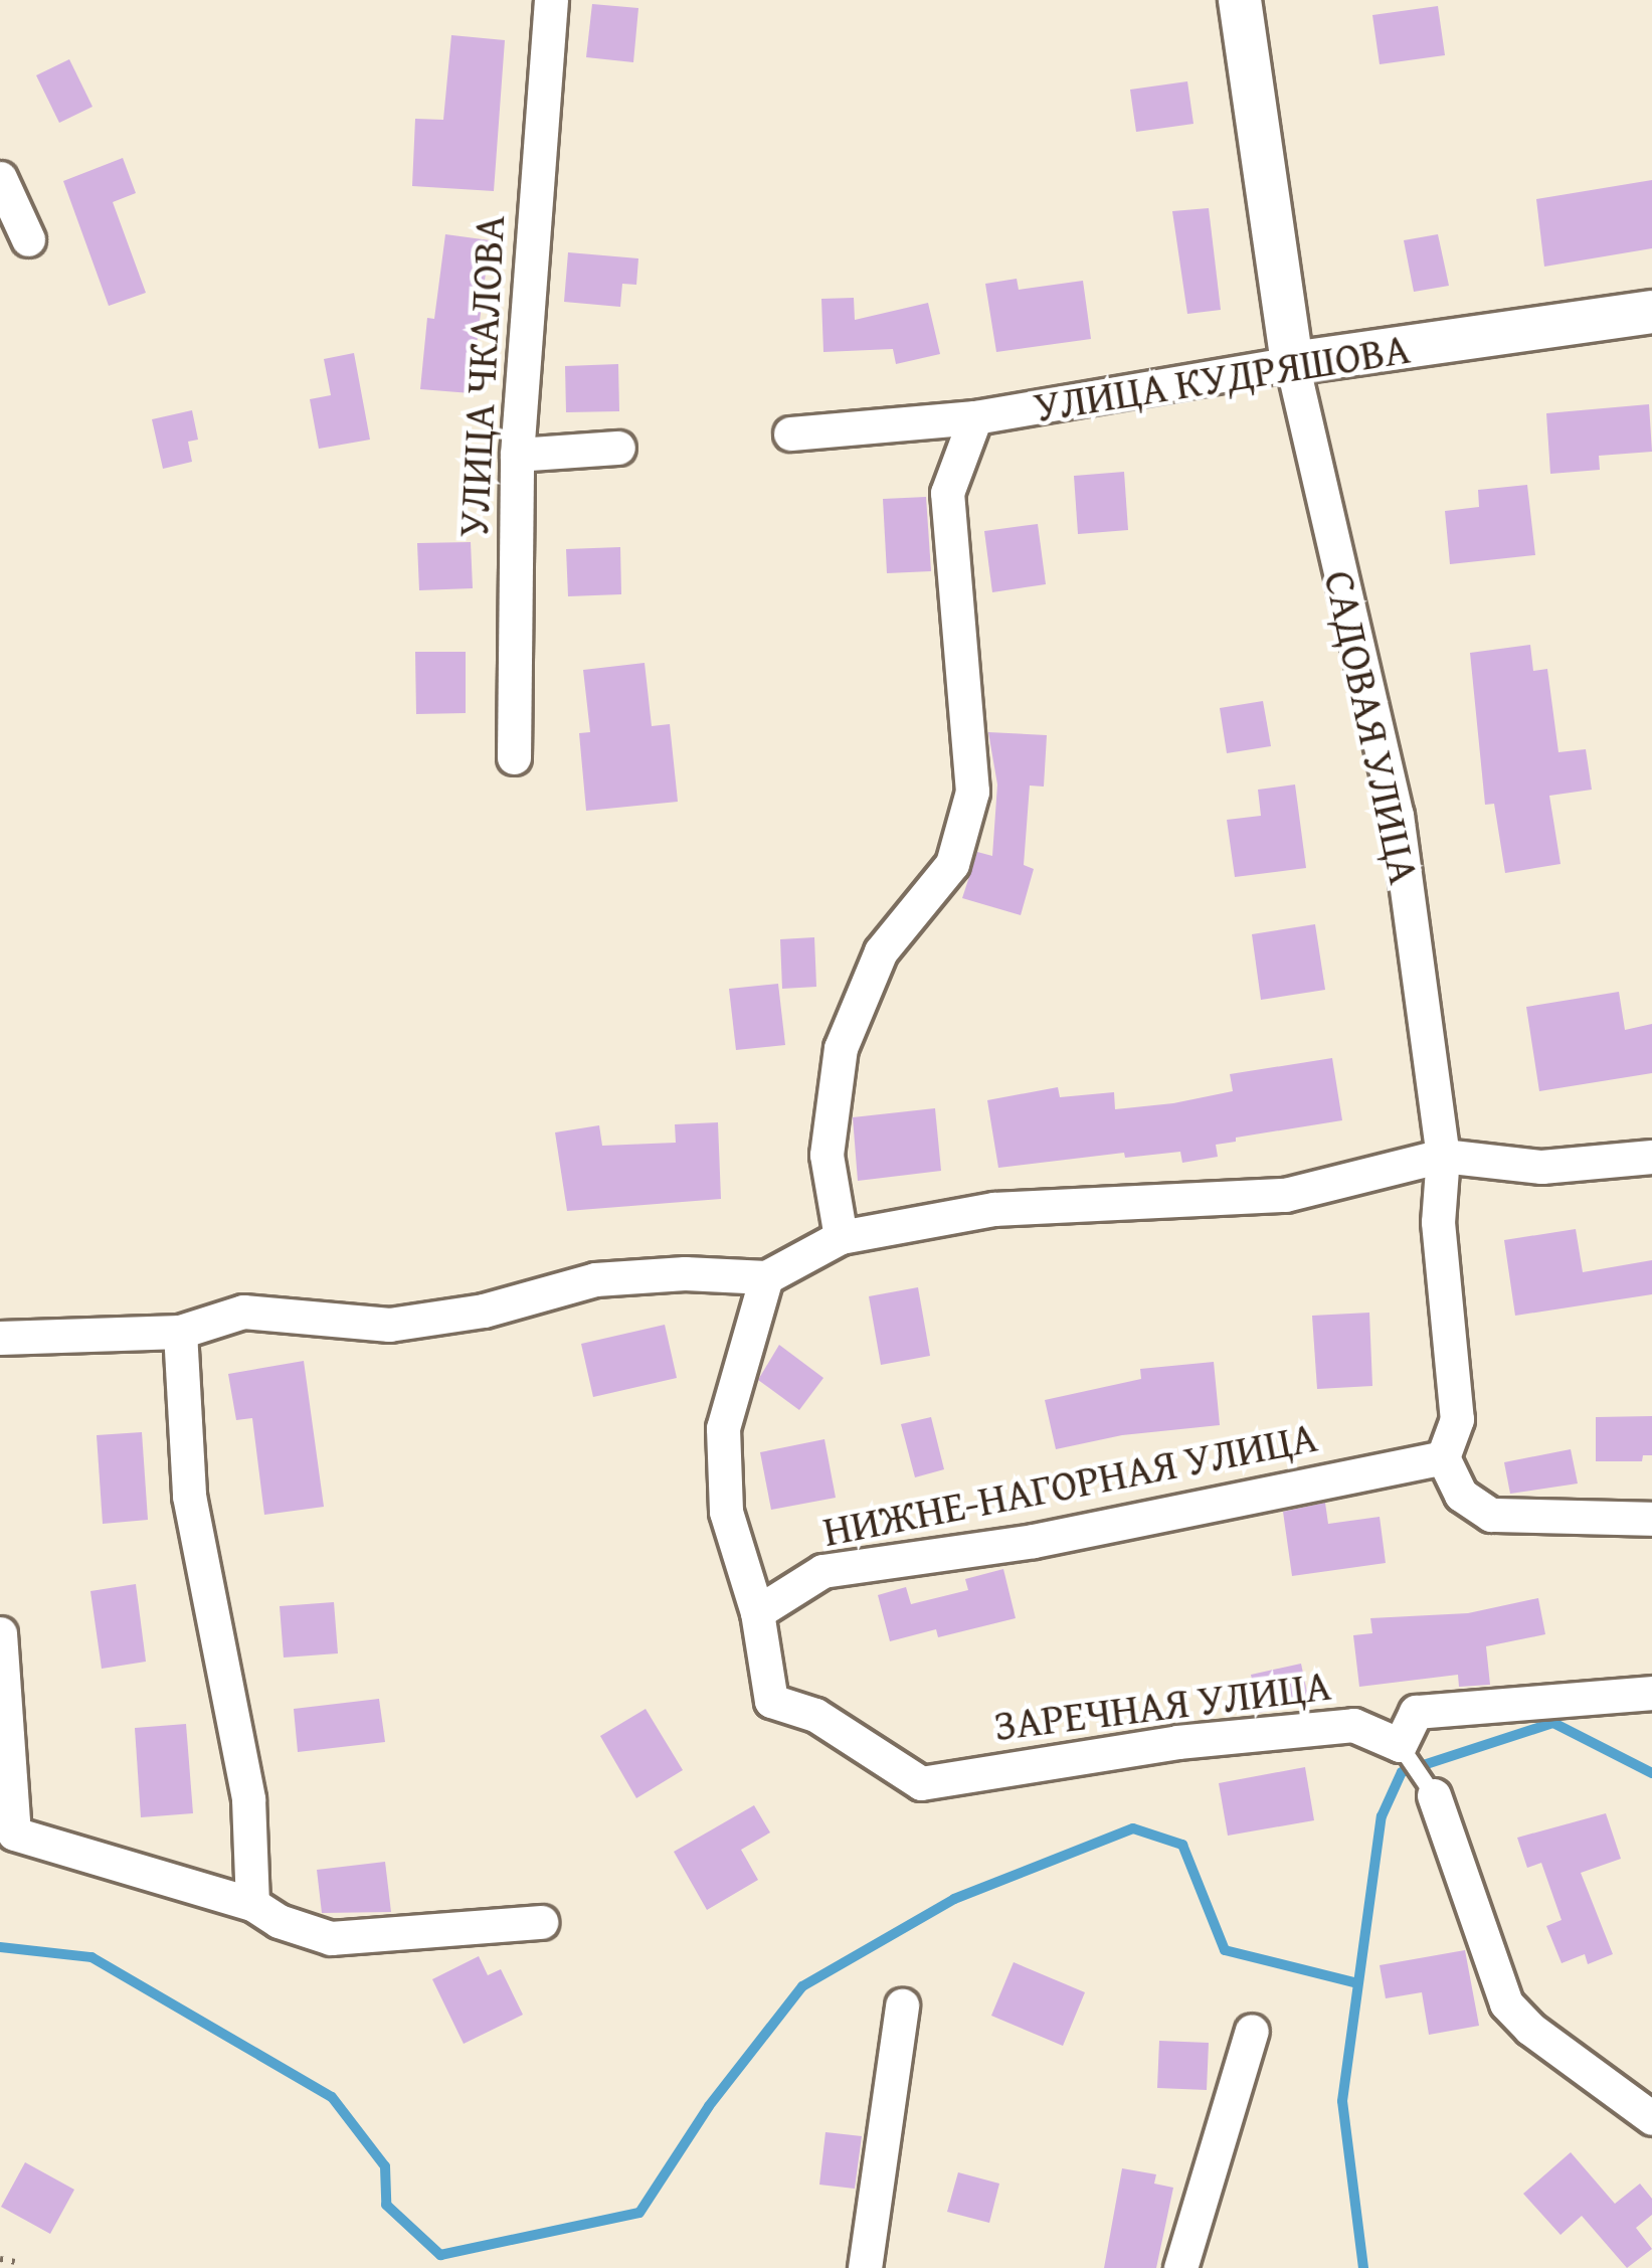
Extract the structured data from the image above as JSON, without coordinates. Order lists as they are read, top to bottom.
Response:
{
  "streets": {
    "street": [
      "УЛИЦА ЧКАЛОВА",
      "УЛИЦА КУДРЯШОВА",
      "САДОВАЯ УЛИЦА",
      "НИЖНЕ-НАГОРНАЯ УЛИЦА",
      "ЗАРЕЧНАЯ УЛИЦА"
    ]
  },
  "crossings": [
    ["УЛИЦА КУДРЯШОВА", "САДОВАЯ УЛИЦА"],
    ["САДОВАЯ УЛИЦА", "НИЖНЕ-НАГОРНАЯ УЛИЦА"],
    ["НИЖНЕ-НАГОРНАЯ УЛИЦА", "ЗАРЕЧНАЯ УЛИЦА"]
  ]
}
